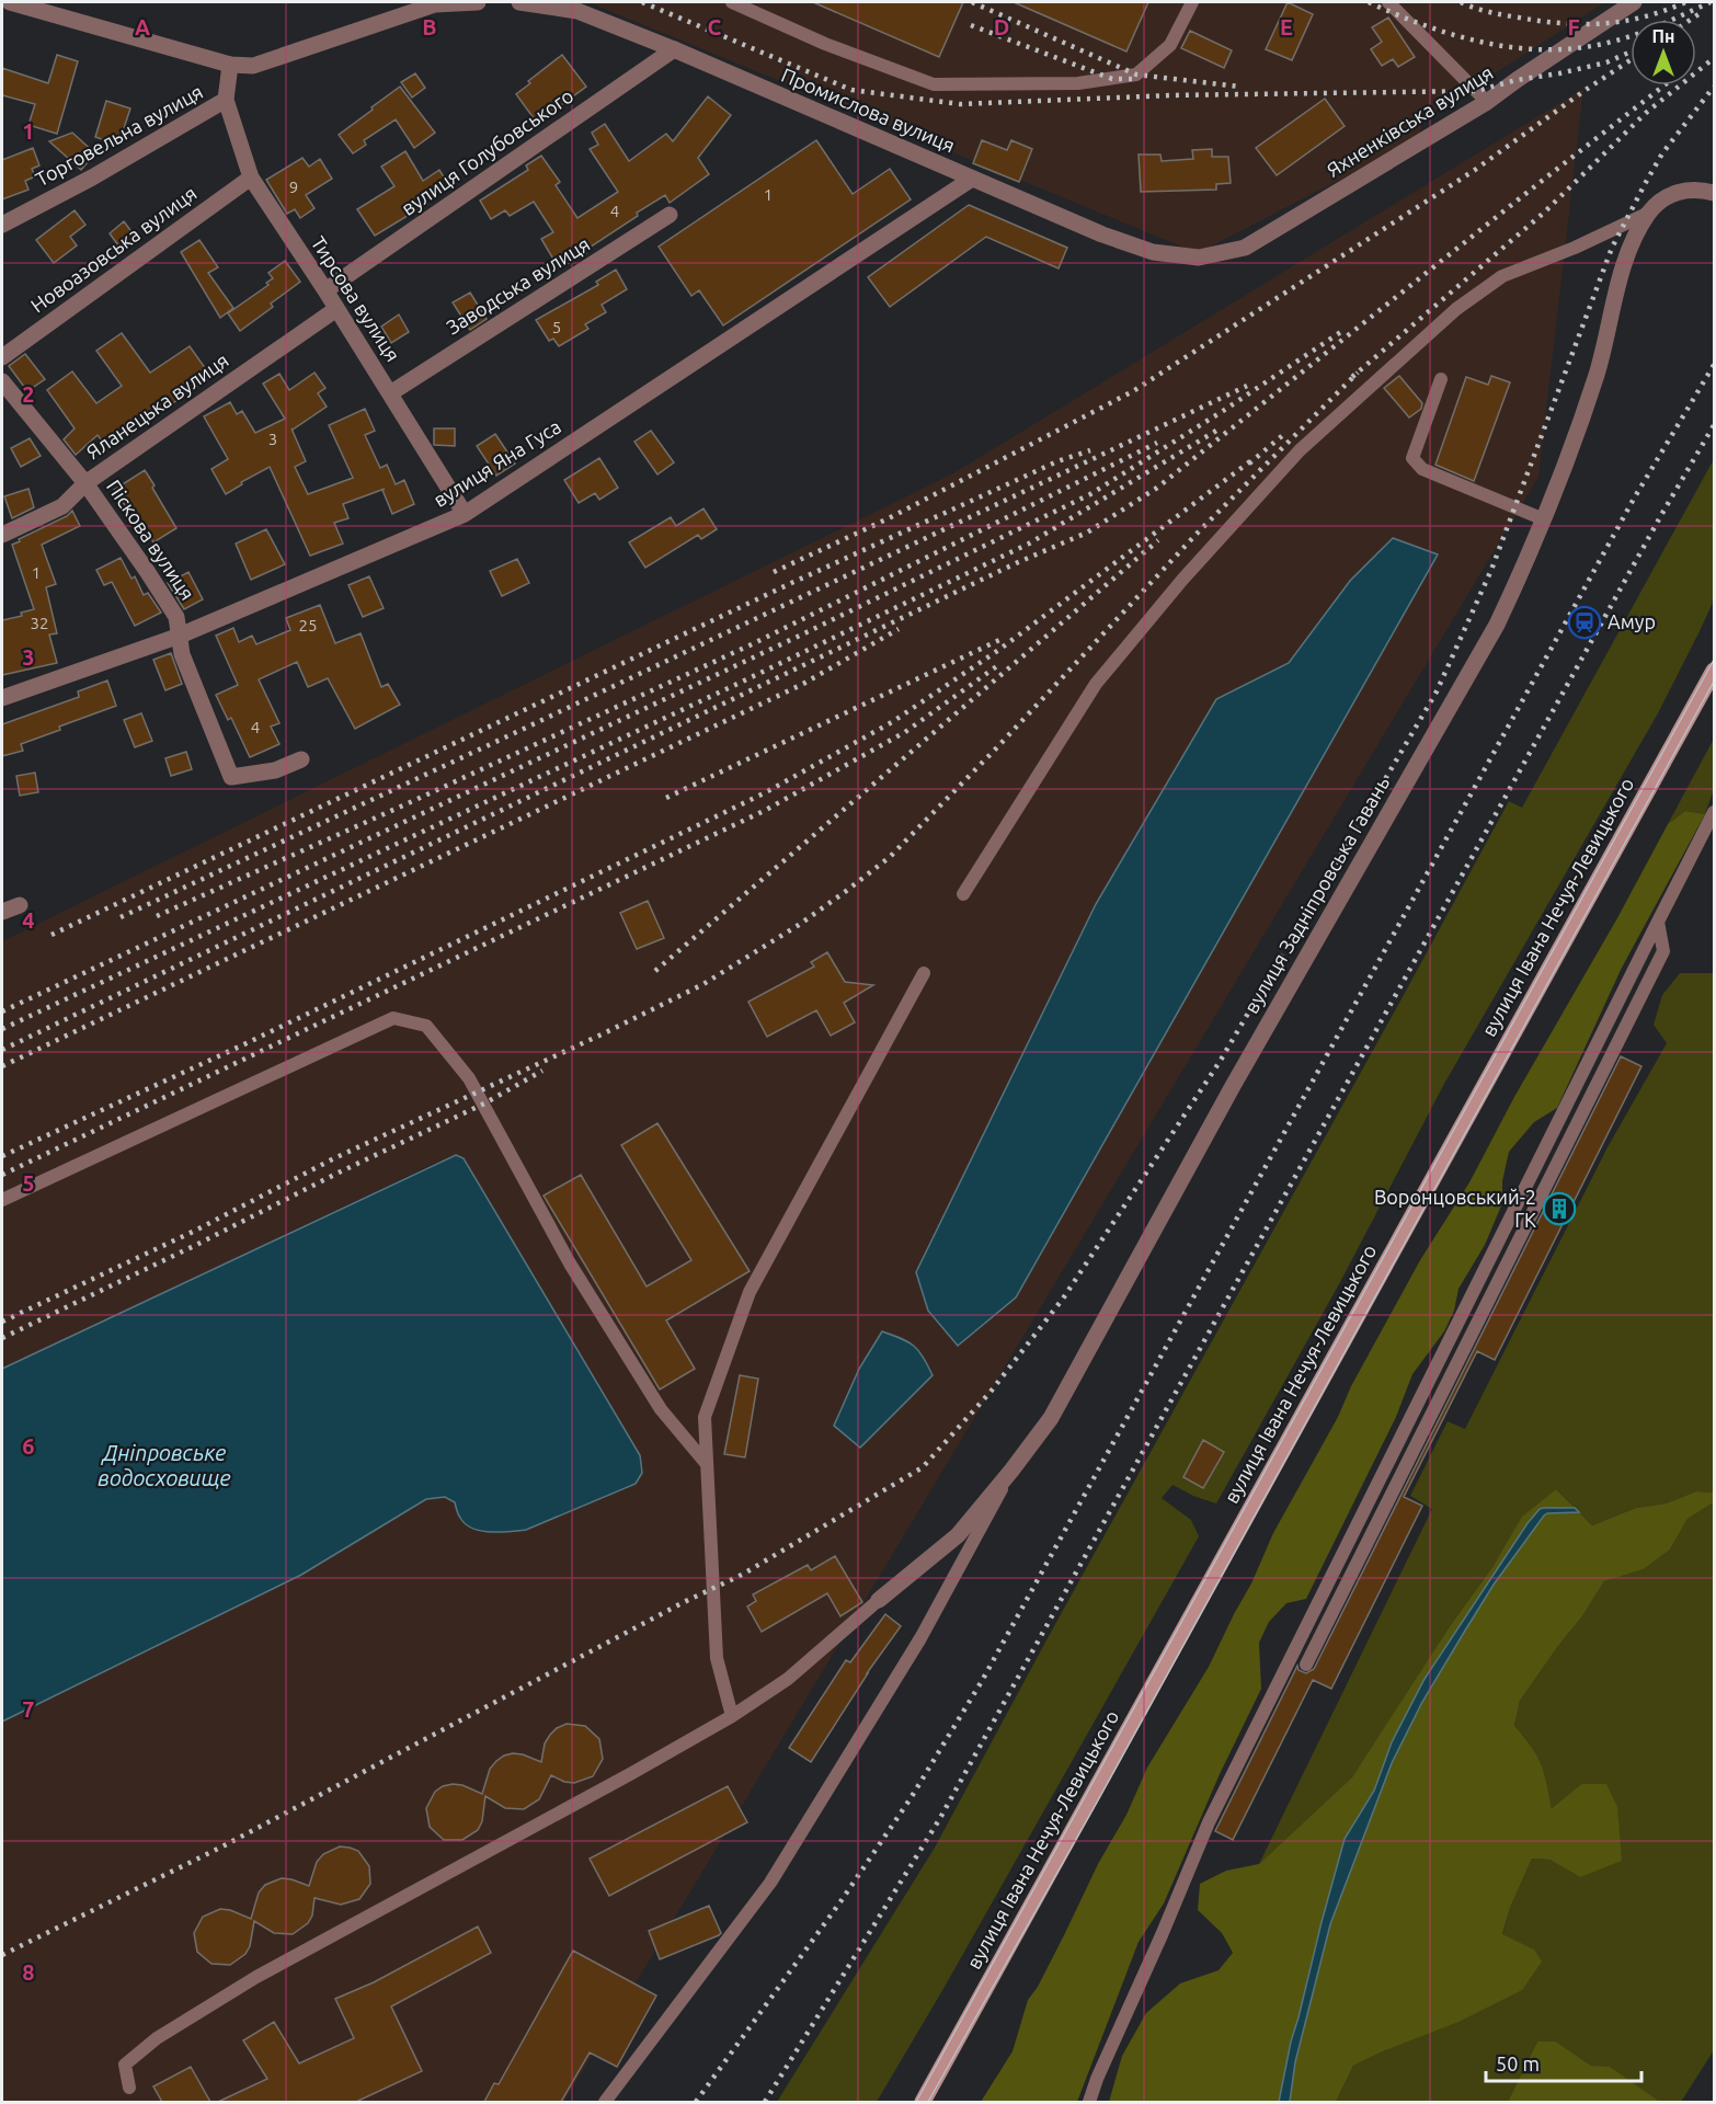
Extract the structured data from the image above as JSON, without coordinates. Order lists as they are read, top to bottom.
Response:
{
  "streets": {
    "main road": ["вулиця Івана Нечуя-Левицького"],
    "street": [
      "Промислова вулиця",
      "Яхненківська вулиця",
      "Торговельна вулиця",
      "вулиця Голубовського",
      "Новоазовська вулиця",
      "Заводська вулиця",
      "Тирсова вулиця",
      "Яланецька вулиця",
      "вулиця Яна Гуса",
      "Піскова вулиця",
      "вулиця Задніпровська Гавань"
    ]
  },
  "crossings": [
    ["Промислова вулиця", "Яхненківська вулиця"],
    ["Промислова вулиця", "вулиця Голубовського"],
    ["Промислова вулиця", "вулиця Яна Гуса"],
    ["Торговельна вулиця", "Тирсова вулиця"],
    ["вулиця Голубовського", "Тирсова вулиця"],
    ["Новоазовська вулиця", "Тирсова вулиця"],
    ["Заводська вулиця", "Тирсова вулиця"],
    ["Тирсова вулиця", "Яланецька вулиця"],
    ["Тирсова вулиця", "вулиця Яна Гуса"],
    ["Яланецька вулиця", "Піскова вулиця"],
    ["вулиця Яна Гуса", "Піскова вулиця"]
  ],
  "water": ["Дніпровське водосховище"],
  "places": {
    "station": ["Амур"],
    "building": ["Воронцовський-2 ГК"]
  },
  "house_numbers": [
    "9",
    "1",
    "4",
    "5",
    "3",
    "1",
    "32",
    "25",
    "4"
  ],
  "scale_bar": "50 m",
  "north": "top",
  "grid": {
    "columns": [
      "A",
      "B",
      "C",
      "D",
      "E",
      "F"
    ],
    "rows": [
      "1",
      "2",
      "3",
      "4",
      "5",
      "6",
      "7",
      "8"
    ]
  }
}
